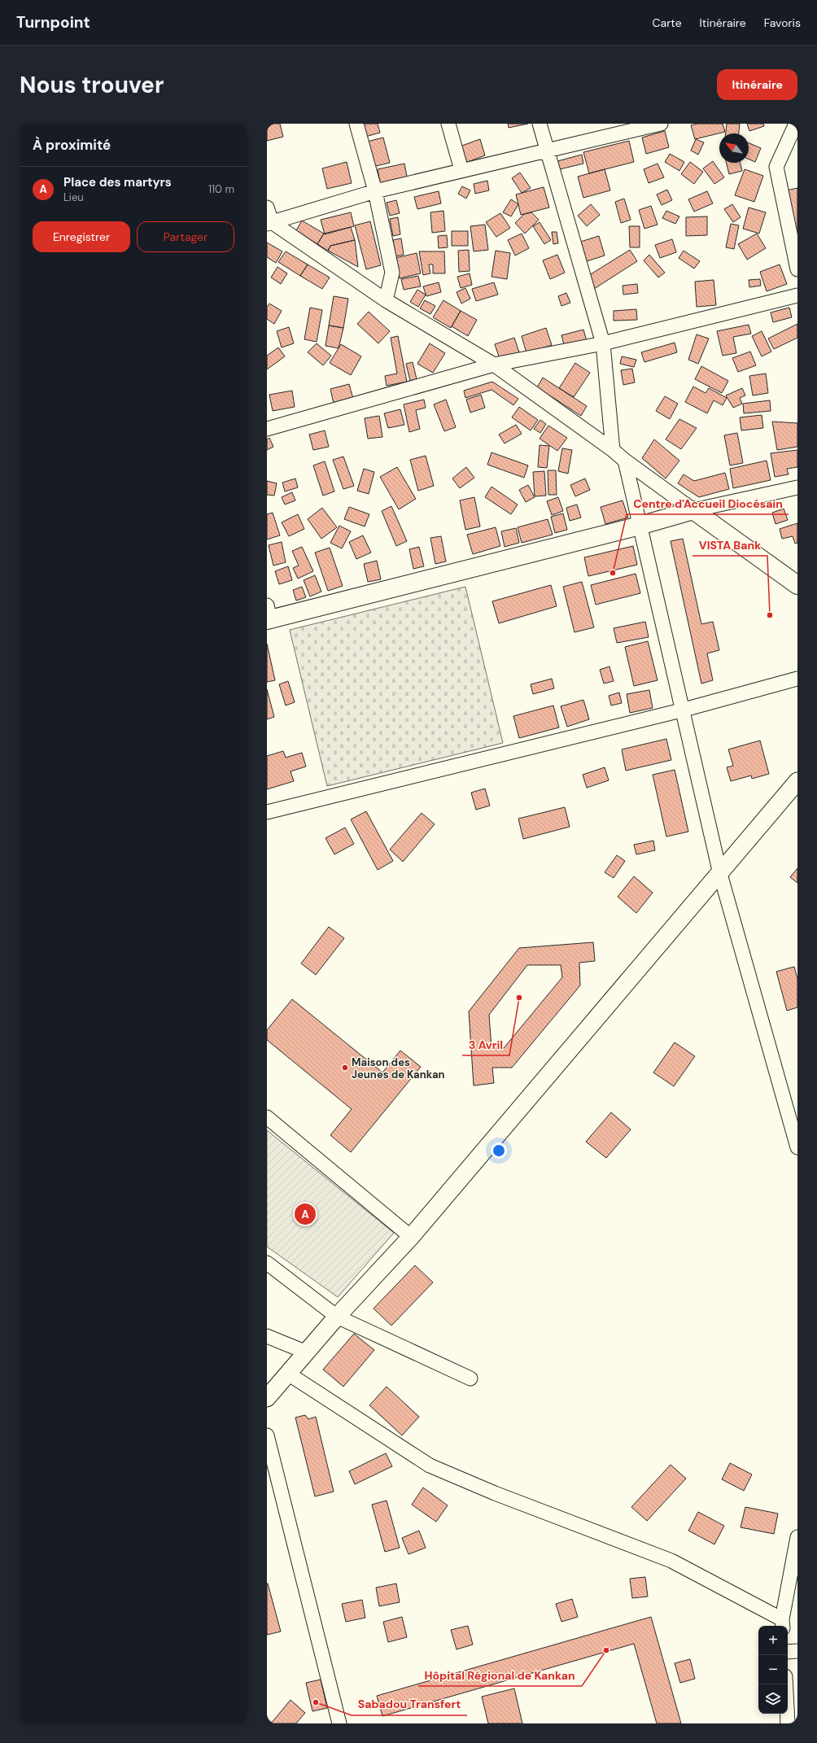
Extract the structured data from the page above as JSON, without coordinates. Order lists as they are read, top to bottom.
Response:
{
  "places": [
    "Centre d'Accueil Diocésain",
    "VISTA Bank",
    "3 Avril",
    "Maison des Jeunes de Kankan",
    "Hôpital Régional de Kankan",
    "Sabadou Transfert"
  ],
  "north": "top left",
  "page": {
    "header": "Turnpoint",
    "nav": ["Carte", "Itinéraire", "Favoris"],
    "buttons": [
      "Itinéraire",
      ["Enregistrer", "Partager"]
    ],
    "title": "Nous trouver",
    "heading": "À proximité",
    "list": [
      {
        "mark": "A",
        "name": "Place des martyrs",
        "note": "Lieu",
        "value": "110 m"
      }
    ],
    "pins": "A",
    "map_buttons": ["+", "−"]
  }
}
